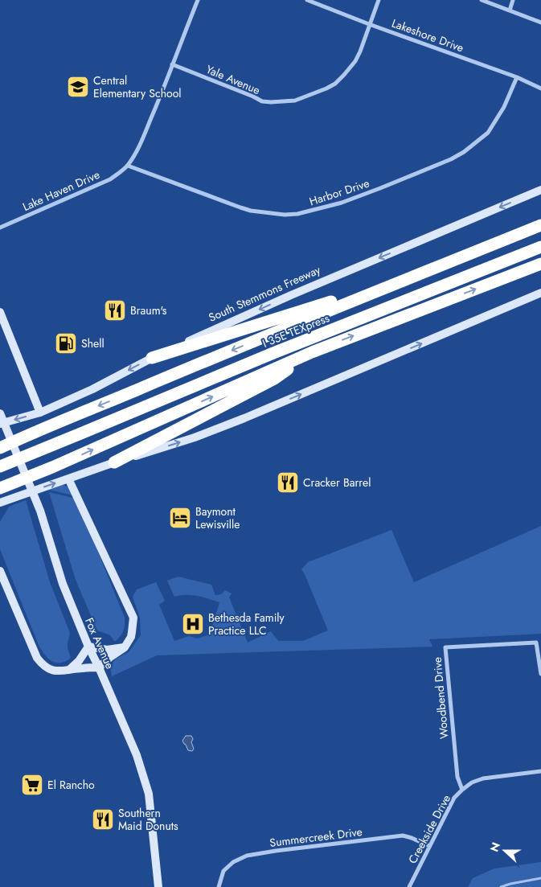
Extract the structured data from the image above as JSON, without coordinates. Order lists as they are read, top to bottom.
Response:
{
  "streets": {
    "highway": ["I 35E TEXpress"],
    "main road": ["South Stemmons Freeway", "Fox Avenue"],
    "street": [
      "Lakeshore Drive",
      "Yale Avenue",
      "Lake Haven Drive",
      "Harbor Drive",
      "Woodbend Drive",
      "Creekside Drive",
      "Summercreek Drive"
    ]
  },
  "crossings": [
    ["Lakeshore Drive", "Yale Avenue"],
    ["Lakeshore Drive", "Harbor Drive"],
    ["Lake Haven Drive", "Harbor Drive"],
    ["Woodbend Drive", "Creekside Drive"],
    ["Creekside Drive", "Summercreek Drive"]
  ],
  "one_way": ["South Stemmons Freeway"],
  "places": {
    "school or university": ["Central Elementary School"],
    "restaurant": ["Braum's", "Cracker Barrel", "Southern Maid Donuts"],
    "fuel station": ["Shell"],
    "hotel": ["Baymont Lewisville"],
    "hospital": ["Bethesda Family Practice LLC"],
    "supermarket": ["El Rancho"]
  },
  "north": "left"
}
